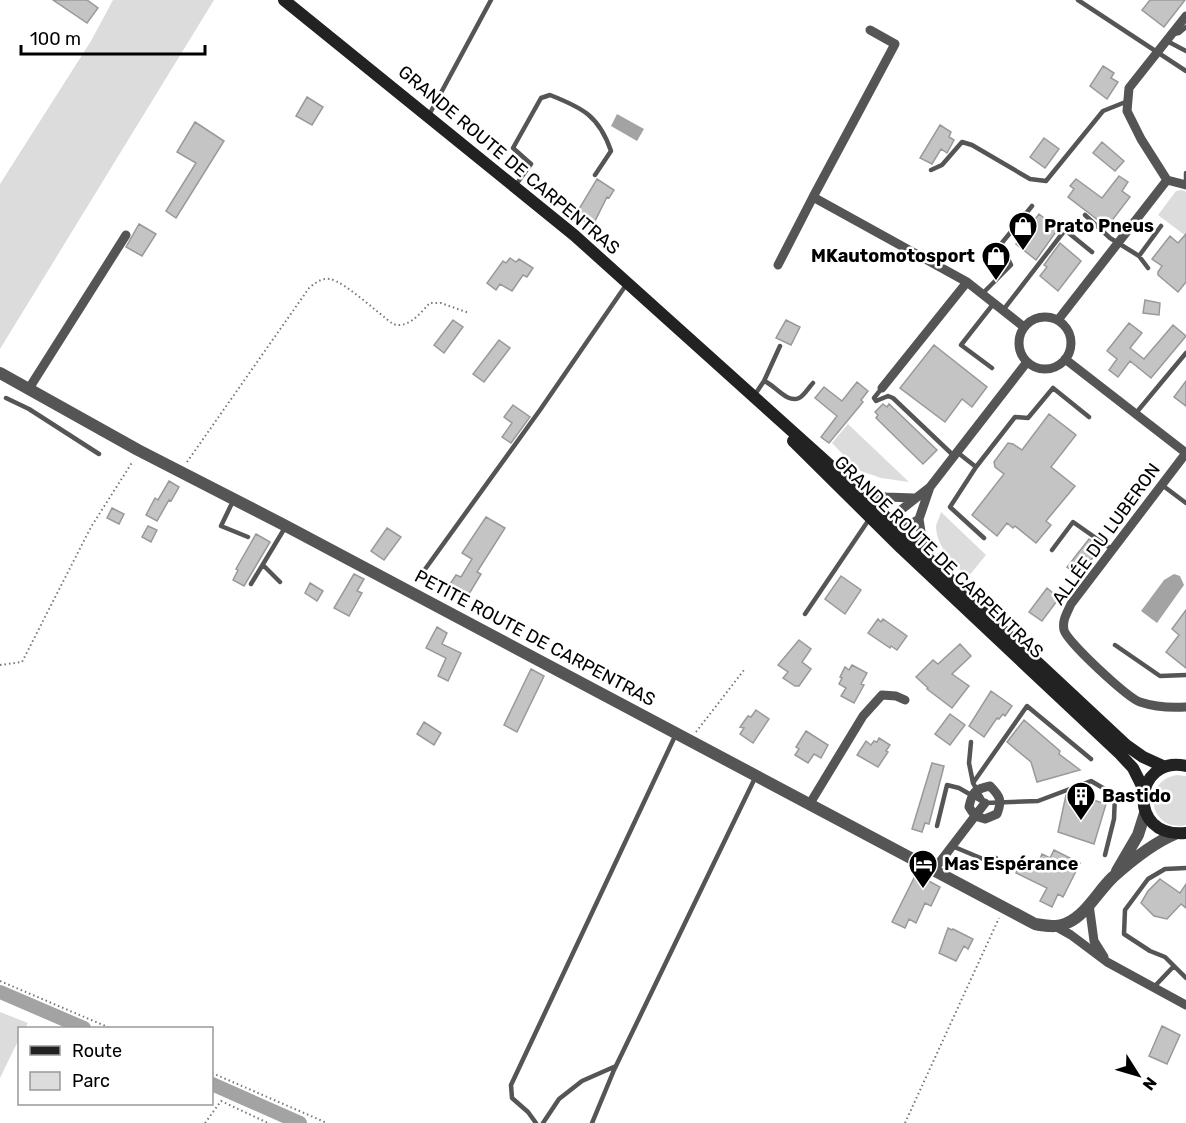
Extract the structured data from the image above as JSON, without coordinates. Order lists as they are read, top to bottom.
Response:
{
  "streets": {
    "main road": ["GRANDE ROUTE DE CARPENTRAS"],
    "street": ["ALLÉE DU LUBERON", "PETITE ROUTE DE CARPENTRAS"]
  },
  "places": {
    "shop": ["Prato Pneus", "MKautomotosport"],
    "building": ["Bastido"],
    "hotel": ["Mas Espérance"]
  },
  "legend": ["Route", "Parc"],
  "scale_bar": "100 m",
  "north": "bottom right"
}
